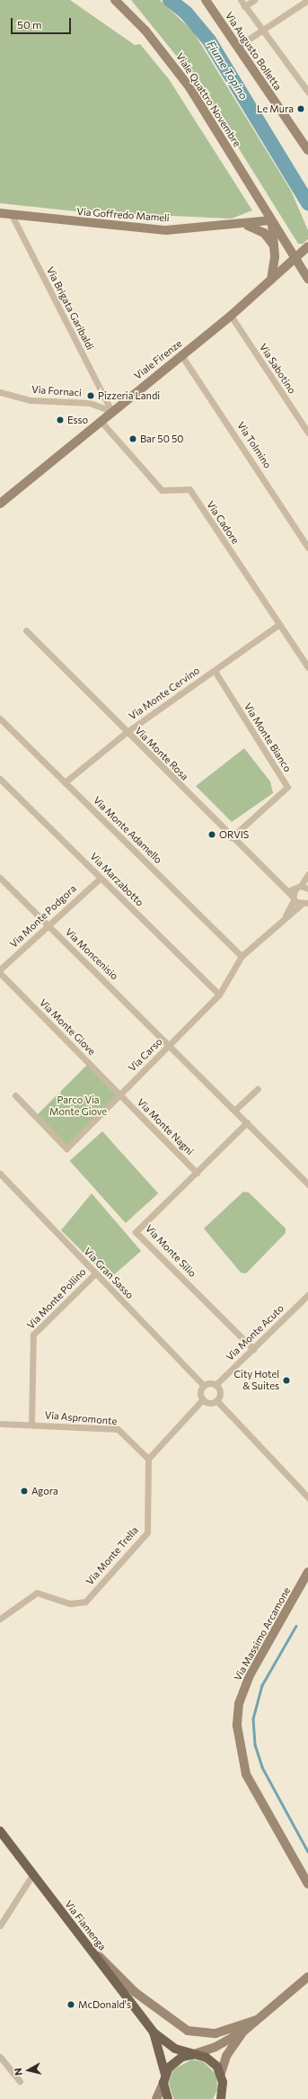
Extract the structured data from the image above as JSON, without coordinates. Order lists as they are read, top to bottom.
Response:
{
  "streets": {
    "main road": [
      "Via Augusto Bolletta",
      "Viale Quattro Novembre",
      "Via Goffredo Mameli",
      "Viale Firenze",
      "Via Massimo Arcamone",
      "Via Fiamenga"
    ],
    "street": [
      "Via Brigata Garibaldi",
      "Via Sabotino",
      "Via Fornaci",
      "Via Tolmino",
      "Via Cadore",
      "Via Monte Cervino",
      "Via Monte Bianco",
      "Via Monte Rosa",
      "Via Monte Adamello",
      "Via Marzabotto",
      "Via Monte Podgora",
      "Via Moncenisio",
      "Via Monte Giove",
      "Via Carso",
      "Via Monte Nagni",
      "Via Monte Silio",
      "Via Gran Sasso",
      "Via Monte Pollino",
      "Via Monte Acuto",
      "Via Aspromonte",
      "Via Monte Trella"
    ]
  },
  "crossings": [
    ["Viale Quattro Novembre", "Via Goffredo Mameli"],
    ["Viale Quattro Novembre", "Viale Firenze"],
    ["Via Goffredo Mameli", "Via Brigata Garibaldi"],
    ["Via Brigata Garibaldi", "Viale Firenze"],
    ["Via Brigata Garibaldi", "Via Fornaci"],
    ["Viale Firenze", "Via Sabotino"],
    ["Viale Firenze", "Via Fornaci"],
    ["Viale Firenze", "Via Tolmino"],
    ["Viale Firenze", "Via Cadore"],
    ["Via Cadore", "Via Monte Cervino"],
    ["Via Monte Cervino", "Via Monte Bianco"],
    ["Via Monte Cervino", "Via Monte Rosa"],
    ["Via Monte Cervino", "Via Monte Adamello"],
    ["Via Monte Bianco", "Via Monte Rosa"],
    ["Via Monte Rosa", "Via Carso"],
    ["Via Monte Adamello", "Via Carso"],
    ["Via Marzabotto", "Via Monte Podgora"],
    ["Via Marzabotto", "Via Carso"],
    ["Via Monte Podgora", "Via Moncenisio"],
    ["Via Moncenisio", "Via Carso"],
    ["Via Moncenisio", "Via Monte Silio"],
    ["Via Monte Giove", "Via Carso"],
    ["Via Monte Giove", "Via Monte Nagni"],
    ["Via Carso", "Via Monte Nagni"],
    ["Via Monte Nagni", "Via Monte Silio"],
    ["Via Monte Silio", "Via Monte Acuto"],
    ["Via Gran Sasso", "Via Monte Pollino"],
    ["Via Gran Sasso", "Via Monte Acuto"],
    ["Via Monte Pollino", "Via Aspromonte"],
    ["Via Aspromonte", "Via Monte Trella"]
  ],
  "water": ["Fiume Topino"],
  "parks": ["Parco Via Monte Giove"],
  "places": [
    "Le Mura",
    "Pizzeria Landi",
    "Esso",
    "Bar 50 50",
    "ORVIS",
    "City Hotel & Suites",
    "Agora",
    "McDonald's"
  ],
  "scale_bar": "50 m",
  "north": "left"
}
